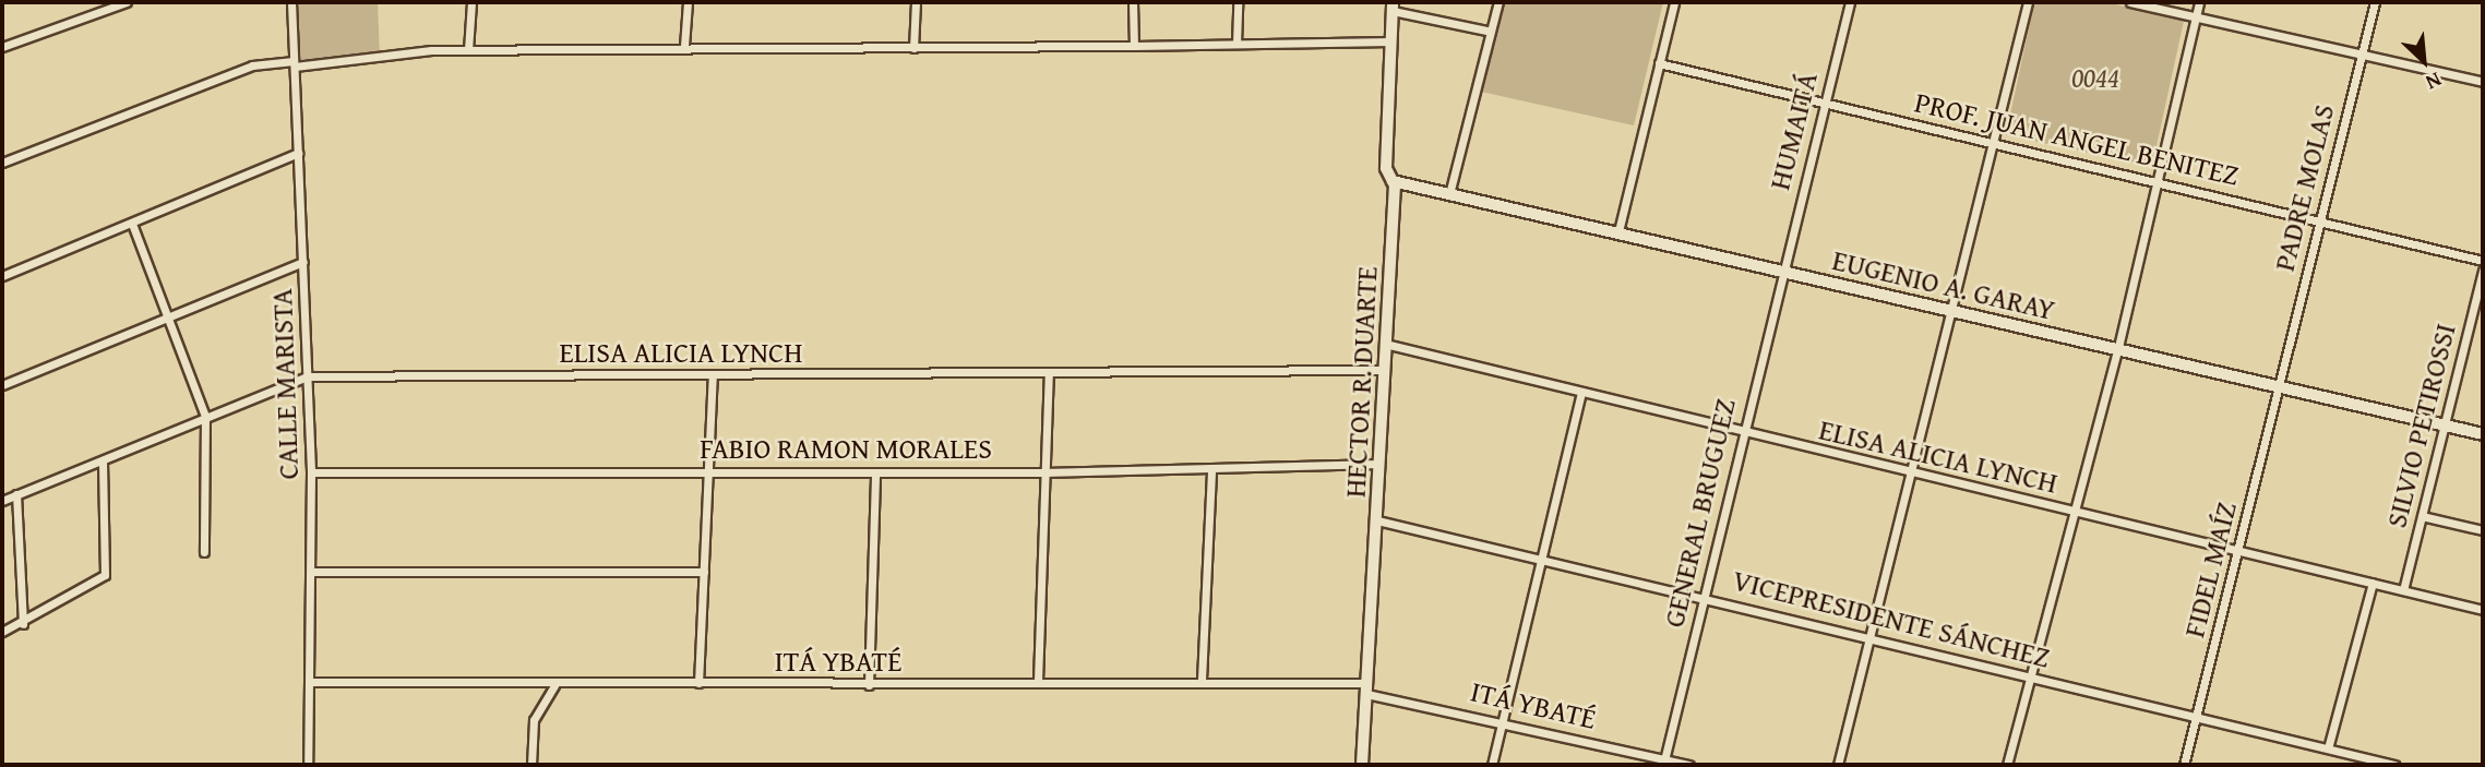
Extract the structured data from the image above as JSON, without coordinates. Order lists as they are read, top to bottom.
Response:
{
  "streets": {
    "street": [
      "HUMAITÁ",
      "PROF. JUAN ANGEL BENITEZ",
      "PADRE MOLAS",
      "EUGENIO A. GARAY",
      "ELISA ALICIA LYNCH",
      "HECTOR R. DUARTE",
      "CALLE MARISTA",
      "SILVIO PETIROSSI",
      "FABIO RAMON MORALES",
      "GENERAL BRUGUEZ",
      "FIDEL MAÍZ",
      "VICEPRESIDENTE SÁNCHEZ",
      "ITÁ YBATÉ"
    ]
  },
  "crossings": [
    ["HUMAITÁ", "PROF. JUAN ANGEL BENITEZ"],
    ["HUMAITÁ", "EUGENIO A. GARAY"],
    ["HUMAITÁ", "GENERAL BRUGUEZ"],
    ["PROF. JUAN ANGEL BENITEZ", "PADRE MOLAS"],
    ["PADRE MOLAS", "EUGENIO A. GARAY"],
    ["PADRE MOLAS", "FIDEL MAÍZ"],
    ["EUGENIO A. GARAY", "HECTOR R. DUARTE"],
    ["EUGENIO A. GARAY", "SILVIO PETIROSSI"],
    ["EUGENIO A. GARAY", "GENERAL BRUGUEZ"],
    ["EUGENIO A. GARAY", "FIDEL MAÍZ"],
    ["ELISA ALICIA LYNCH", "HECTOR R. DUARTE"],
    ["ELISA ALICIA LYNCH", "CALLE MARISTA"],
    ["ELISA ALICIA LYNCH", "SILVIO PETIROSSI"],
    ["ELISA ALICIA LYNCH", "GENERAL BRUGUEZ"],
    ["ELISA ALICIA LYNCH", "FIDEL MAÍZ"],
    ["HECTOR R. DUARTE", "FABIO RAMON MORALES"],
    ["HECTOR R. DUARTE", "VICEPRESIDENTE SÁNCHEZ"],
    ["HECTOR R. DUARTE", "ITÁ YBATÉ"],
    ["CALLE MARISTA", "FABIO RAMON MORALES"],
    ["CALLE MARISTA", "ITÁ YBATÉ"],
    ["GENERAL BRUGUEZ", "VICEPRESIDENTE SÁNCHEZ"],
    ["GENERAL BRUGUEZ", "ITÁ YBATÉ"],
    ["FIDEL MAÍZ", "VICEPRESIDENTE SÁNCHEZ"]
  ],
  "parks": ["0044"],
  "north": "bottom right"
}
